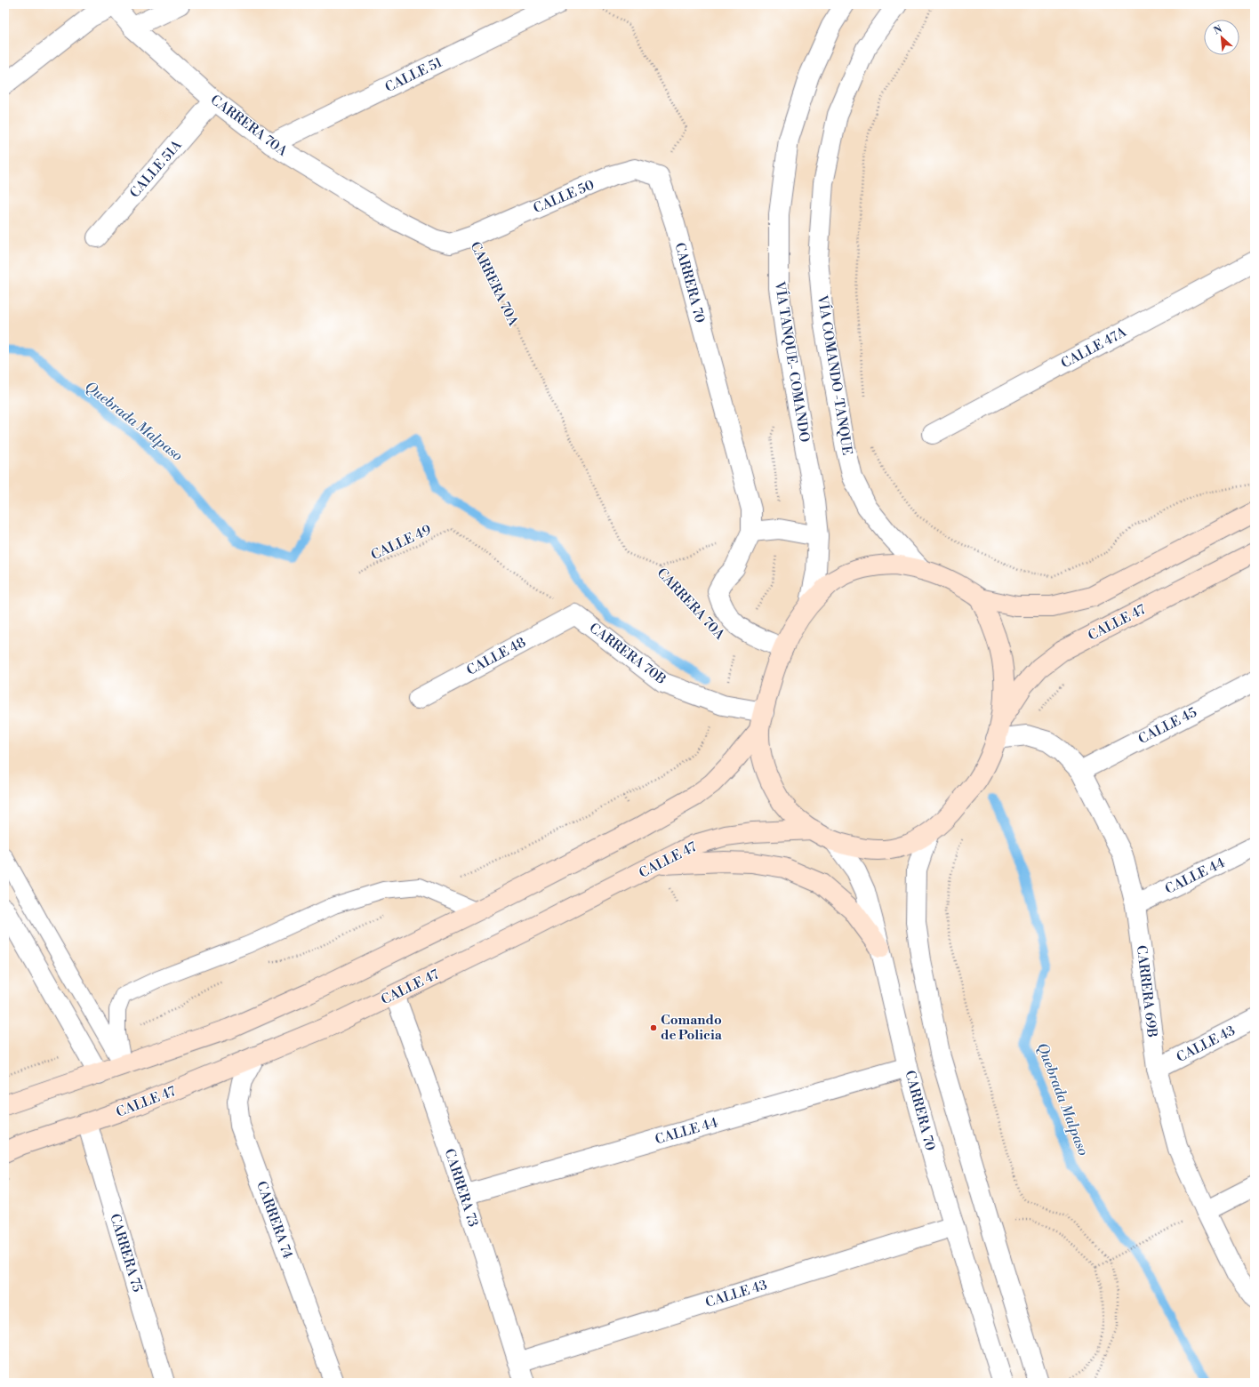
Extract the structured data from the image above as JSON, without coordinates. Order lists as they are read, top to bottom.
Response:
{
  "streets": {
    "main road": ["CALLE 47"],
    "street": [
      "CALLE 51",
      "CARRERA 70A",
      "CALLE 51A",
      "CALLE 50",
      "CARRERA 70",
      "CALLE 47A",
      "VÍA TANQUE- COMANDO",
      "VÍA COMANDO -TANQUE",
      "CARRERA 70B",
      "CALLE 48",
      "CALLE 45",
      "CALLE 44",
      "CARRERA 69B",
      "CALLE 43",
      "CARRERA 73",
      "CARRERA 74",
      "CARRERA 75"
    ],
    "path": ["CALLE 49"]
  },
  "crossings": [
    ["CALLE 51", "CARRERA 70A"],
    ["CARRERA 70A", "CALLE 51A"],
    ["CARRERA 70A", "CALLE 50"],
    ["CALLE 50", "CARRERA 70"],
    ["CARRERA 70", "CALLE 44"],
    ["CARRERA 70", "CALLE 43"],
    ["CALLE 49", "CARRERA 70B"],
    ["CALLE 49", "CALLE 48"],
    ["CALLE 47", "CARRERA 73"],
    ["CALLE 47", "CARRERA 74"],
    ["CALLE 47", "CARRERA 75"],
    ["CARRERA 70B", "CALLE 48"],
    ["CALLE 45", "CARRERA 69B"],
    ["CALLE 44", "CARRERA 69B"],
    ["CALLE 44", "CARRERA 73"],
    ["CARRERA 69B", "CALLE 43"],
    ["CALLE 43", "CARRERA 73"]
  ],
  "water": ["Quebrada Malpaso"],
  "places": ["Comando de Policia"],
  "north": "top left"
}
